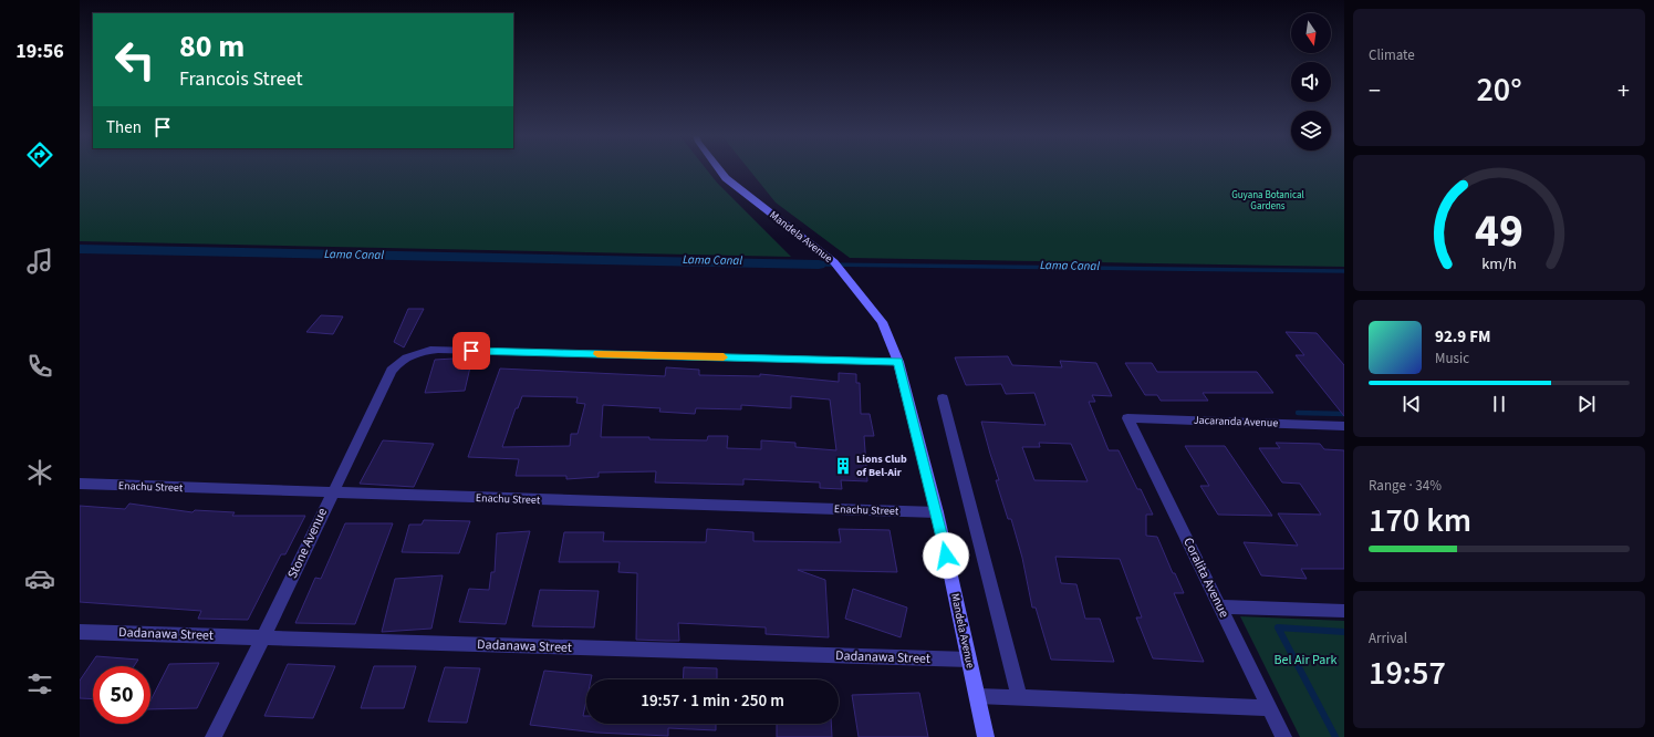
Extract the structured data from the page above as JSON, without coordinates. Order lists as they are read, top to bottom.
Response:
{
  "streets": {
    "main road": ["Mandela Avenue"],
    "street": [
      "Jacaranda Avenue",
      "Enachu Street",
      "Stone Avenue",
      "Coralita Avenue",
      "Dadanawa Street"
    ]
  },
  "crossings": [
    ["Mandela Avenue", "Enachu Street"],
    ["Mandela Avenue", "Stone Avenue"],
    ["Mandela Avenue", "Dadanawa Street"],
    ["Jacaranda Avenue", "Coralita Avenue"],
    ["Enachu Street", "Stone Avenue"],
    ["Stone Avenue", "Dadanawa Street"]
  ],
  "water": ["Lama Canal"],
  "parks": ["Guyana Botanical Gardens", "Bel Air Park"],
  "places": {
    "building": ["Lions Club of Bel-Air"]
  },
  "north": "bottom",
  "page": {
    "tabs": "19:56",
    "tile": [
      "Climate",
      ["Range · 34%", "170 km"],
      ["Arrival", "19:57"]
    ],
    "turn": ["80 m", "Francois Street"],
    "heat": ["−", "20°", "+"],
    "then": "Then",
    "song": ["92.9 FM", "Music"],
    "limit": "50",
    "trip": "19:57 · 1 min · 250 m",
    "gauge": ["49", "km/h"]
  }
}
